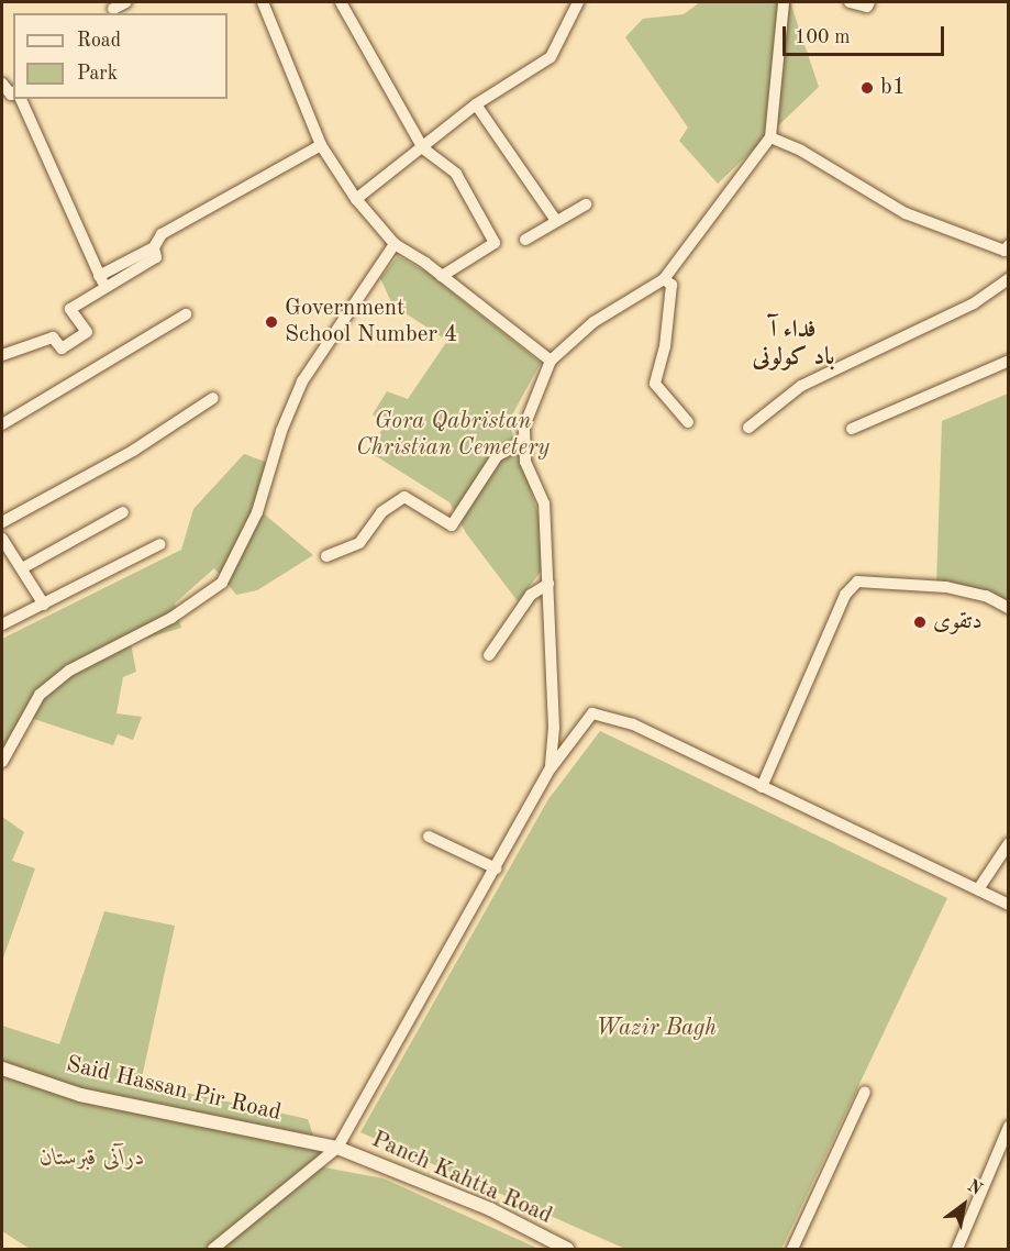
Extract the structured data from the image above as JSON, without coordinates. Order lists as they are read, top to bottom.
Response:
{
  "streets": {
    "street": ["Said Hassan Pir Road", "Panch Kahtta Road"]
  },
  "crossings": [
    ["Said Hassan Pir Road", "Panch Kahtta Road"]
  ],
  "districts": ["فداء آ باد کولونی"],
  "parks": ["Gora Qabristan Christian Cemetery", "Wazir Bagh", "درآنی قبرستان"],
  "places": ["b1", "Government School Number 4", "دتقوى"],
  "legend": ["Road", "Park"],
  "scale_bar": "100 m",
  "north": "top right"
}
